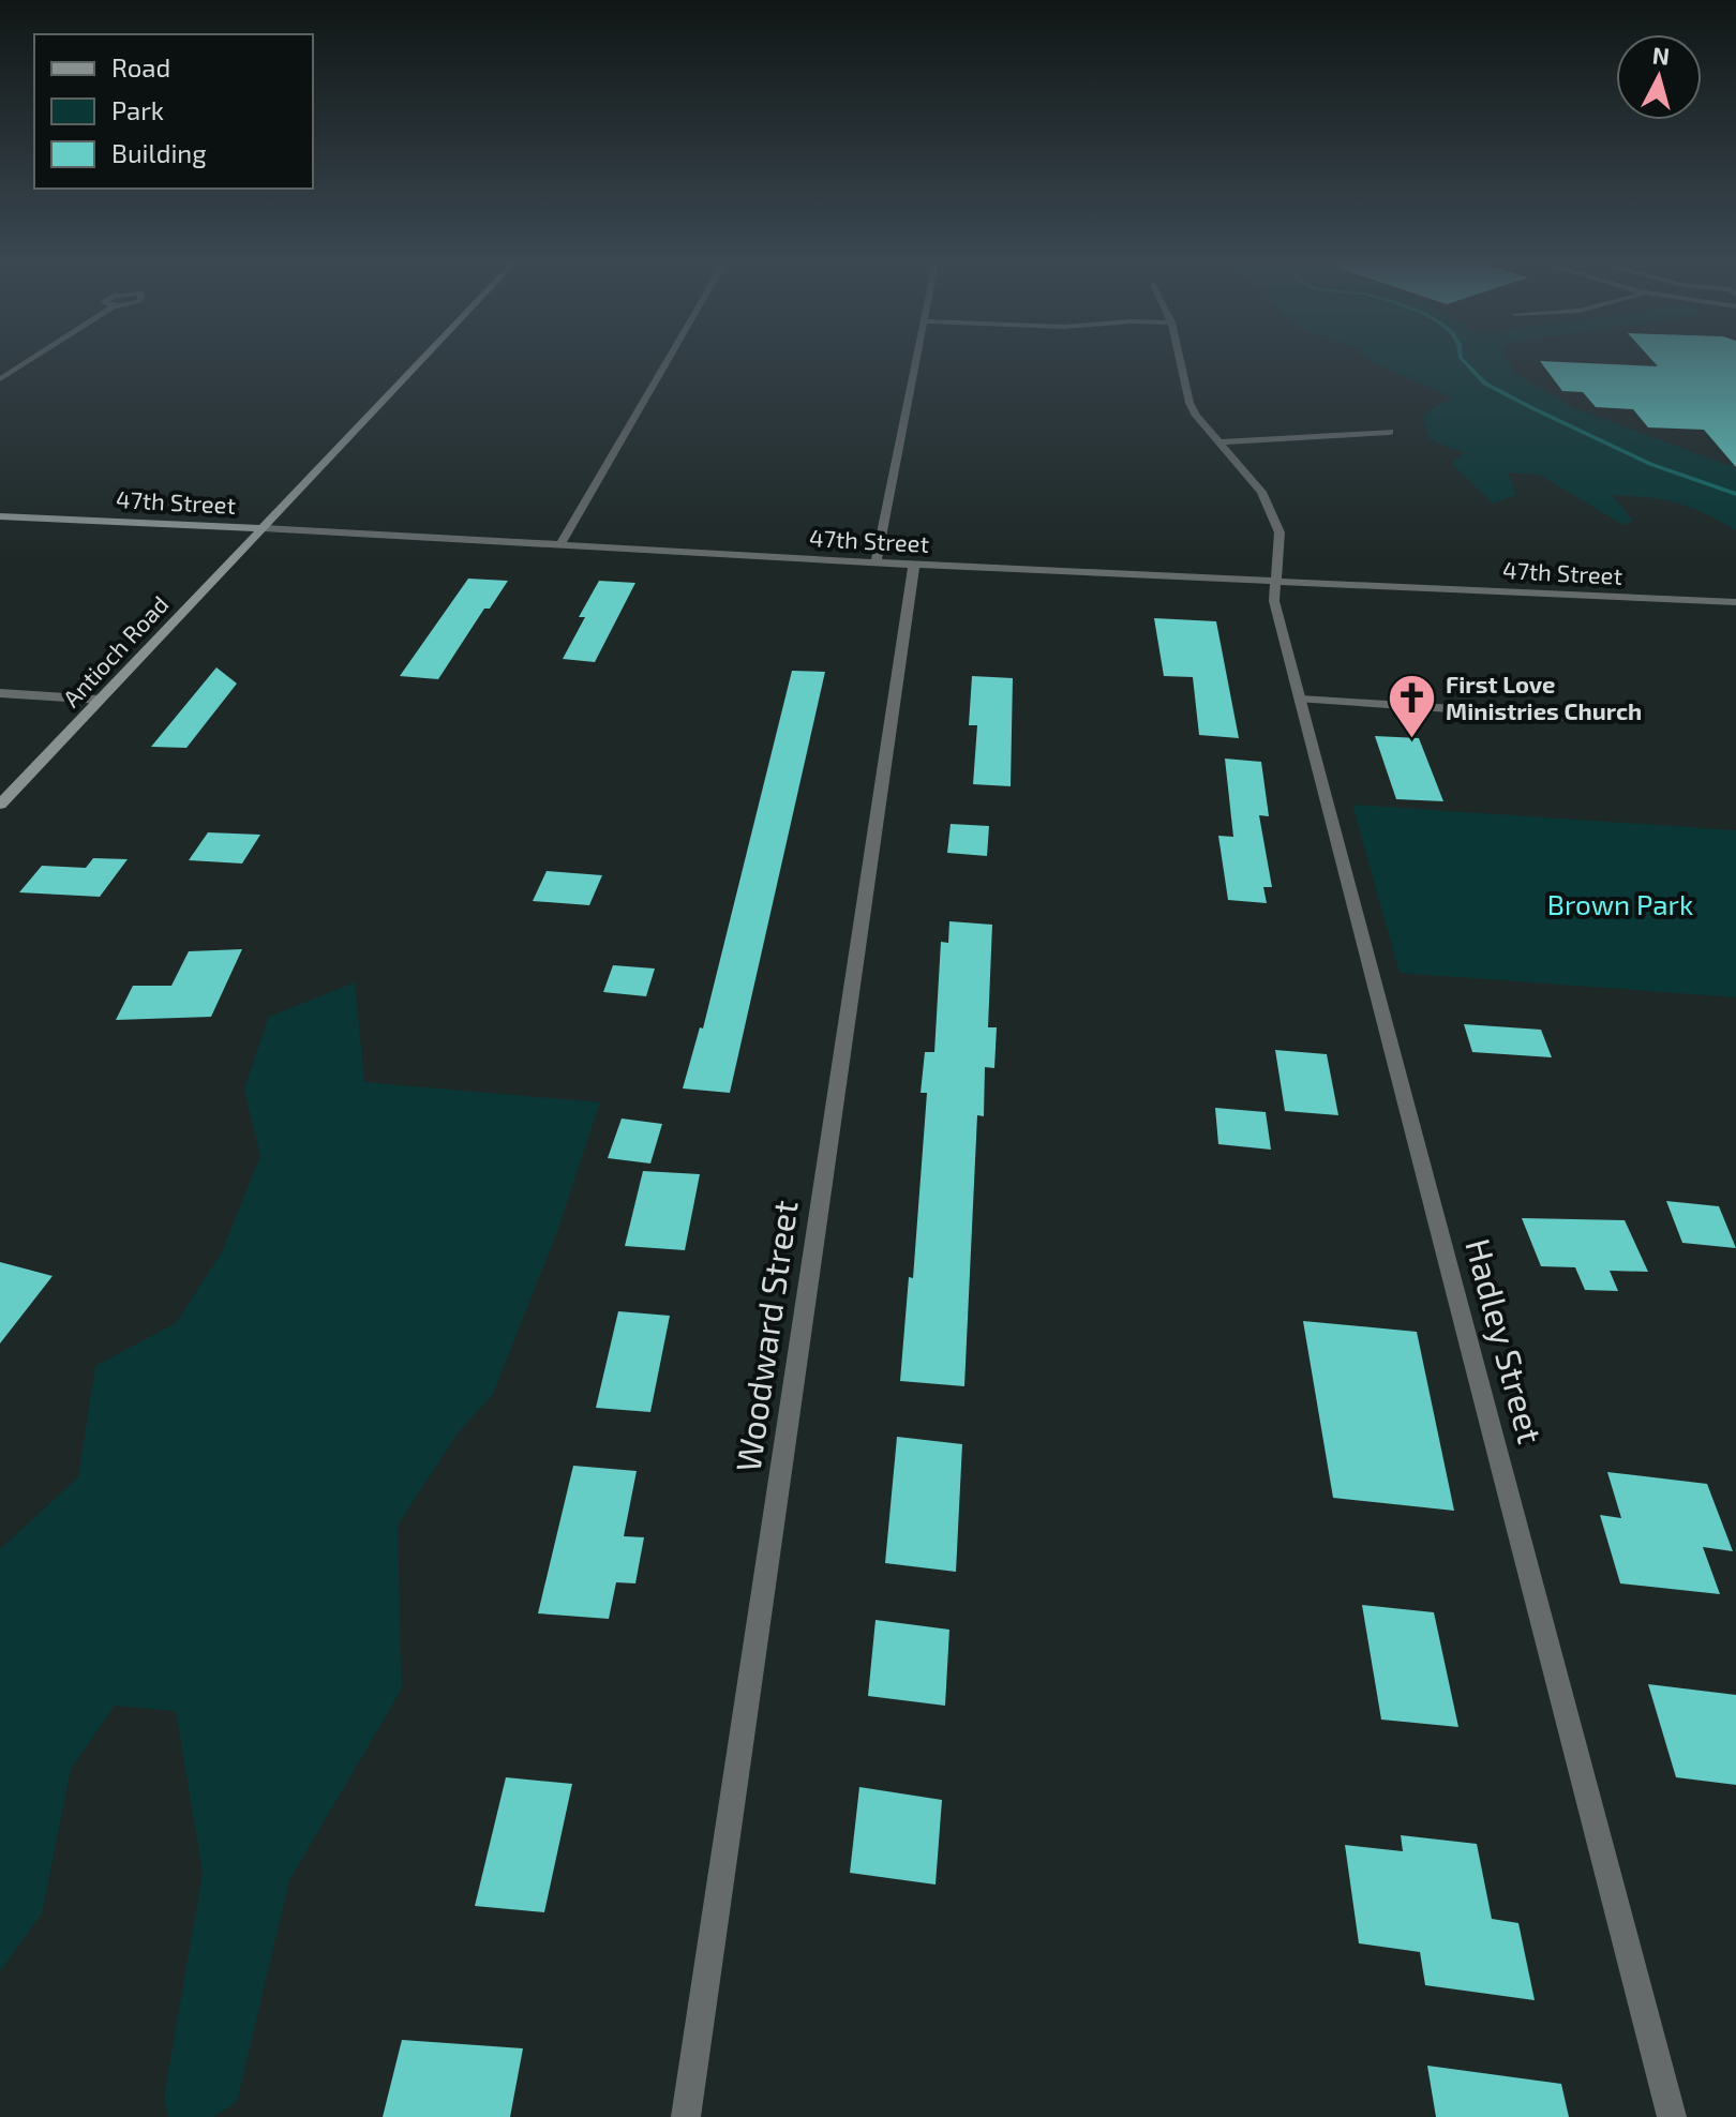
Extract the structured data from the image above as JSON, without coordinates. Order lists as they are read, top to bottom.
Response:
{
  "streets": {
    "main road": ["47th Street", "Antioch Road"],
    "street": ["Woodward Street", "Hadley Street"]
  },
  "crossings": [
    ["47th Street", "Antioch Road"],
    ["47th Street", "Woodward Street"],
    ["47th Street", "Hadley Street"]
  ],
  "parks": ["Brown Park"],
  "places": {
    "church": ["First Love Ministries Church"]
  },
  "legend": ["Road", "Park", "Building"],
  "north": "top"
}
